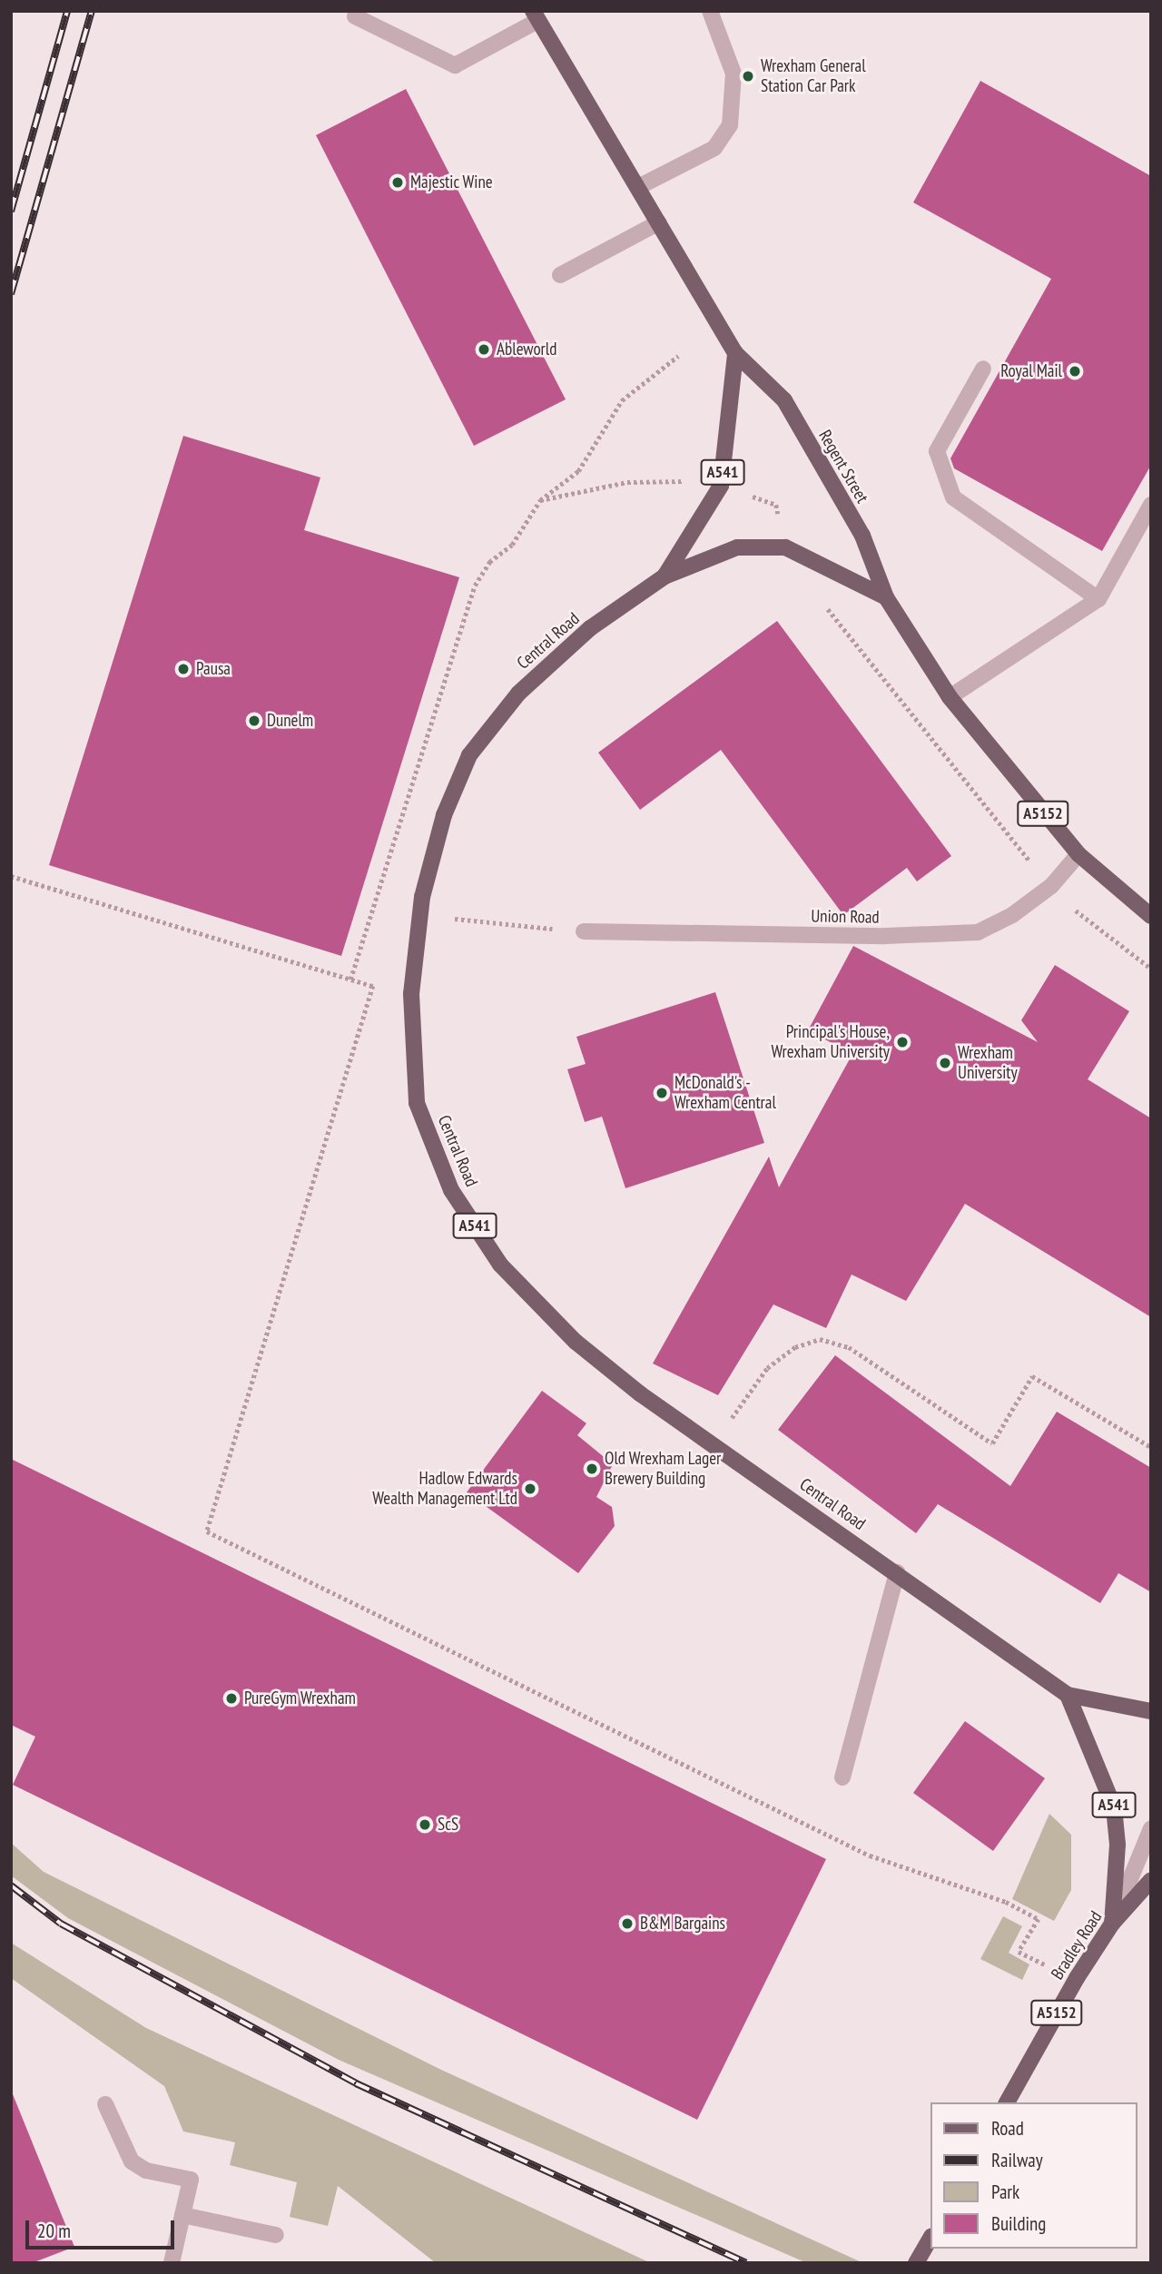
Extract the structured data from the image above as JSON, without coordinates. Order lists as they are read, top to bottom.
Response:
{
  "streets": {
    "main road": [
      "Regent Street",
      "A541",
      "Central Road",
      "A5152",
      "Bradley Road"
    ],
    "street": ["Union Road"]
  },
  "crossings": [
    ["Regent Street", "Central Road"],
    ["Regent Street", "Union Road"],
    ["A541", "Central Road"],
    ["A541", "Bradley Road"]
  ],
  "places": [
    "Wrexham General Station Car Park",
    "Majestic Wine",
    "Ableworld",
    "Royal Mail",
    "Pausa",
    "Dunelm",
    "Principal's House, Wrexham University",
    "Wrexham University",
    "McDonald's - Wrexham Central",
    "Old Wrexham Lager Brewery Building",
    "Hadlow Edwards Wealth Management Ltd",
    "PureGym Wrexham",
    "ScS",
    "B&M Bargains"
  ],
  "legend": [
    "Road",
    "Railway",
    "Park",
    "Building"
  ],
  "scale_bar": "20 m"
}
